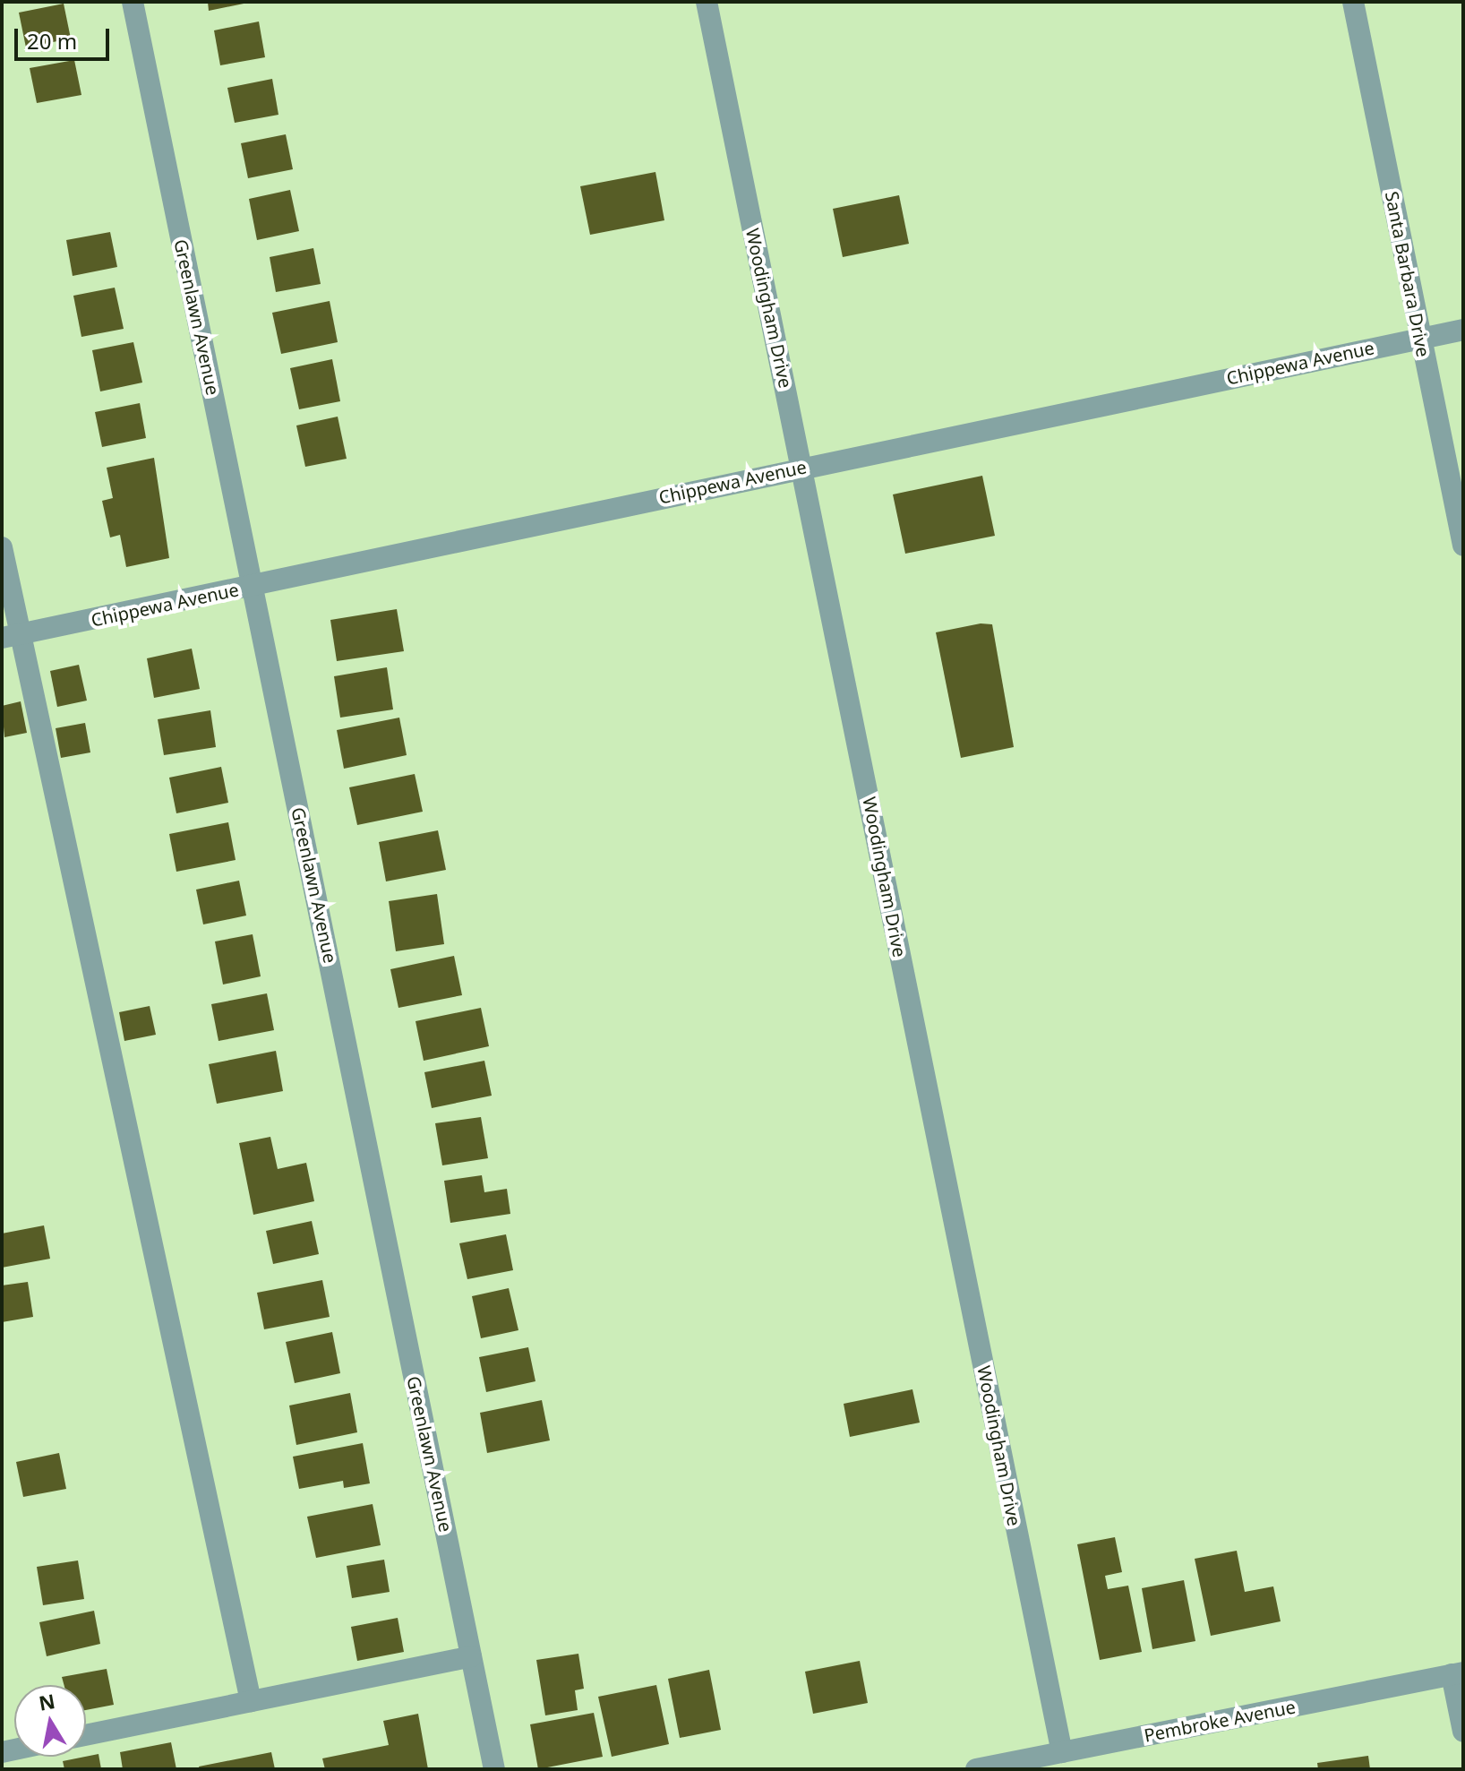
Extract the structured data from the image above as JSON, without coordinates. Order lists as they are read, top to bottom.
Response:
{
  "streets": {
    "street": [
      "Santa Barbara Drive",
      "Woodingham Drive",
      "Greenlawn Avenue",
      "Chippewa Avenue",
      "Pembroke Avenue"
    ]
  },
  "crossings": [
    ["Santa Barbara Drive", "Chippewa Avenue"],
    ["Woodingham Drive", "Chippewa Avenue"],
    ["Woodingham Drive", "Pembroke Avenue"],
    ["Greenlawn Avenue", "Chippewa Avenue"]
  ],
  "scale_bar": "20 m",
  "north": "top"
}
